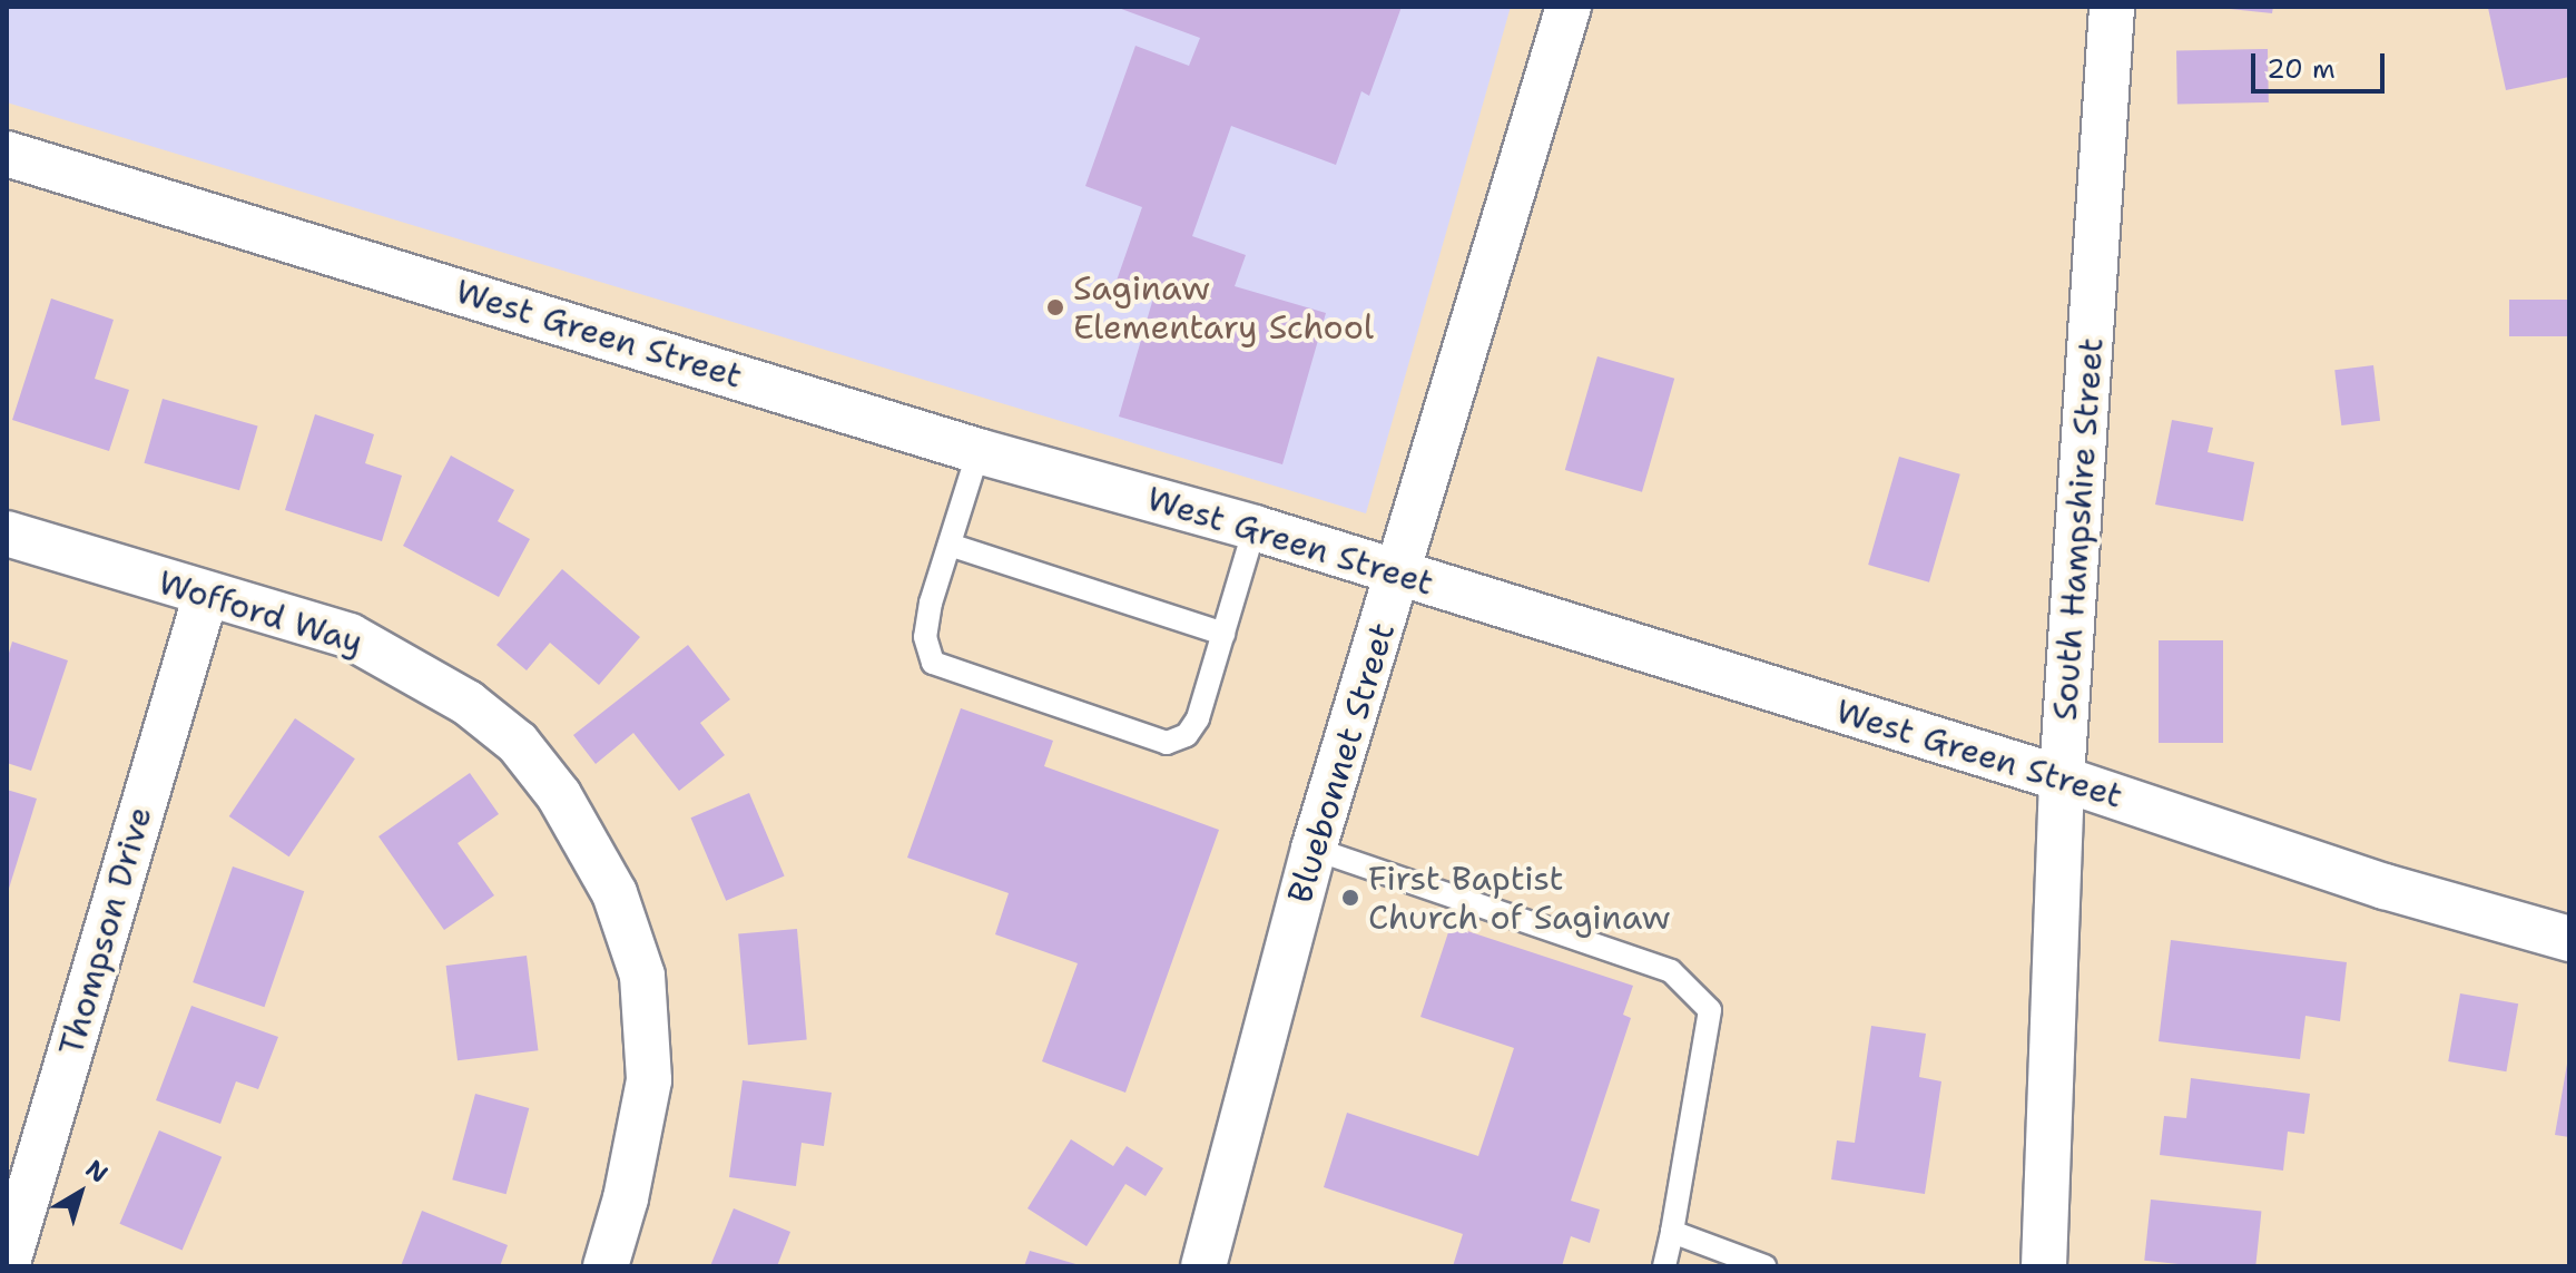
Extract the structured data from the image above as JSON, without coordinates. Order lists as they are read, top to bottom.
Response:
{
  "streets": {
    "street": [
      "West Green Street",
      "South Hampshire Street",
      "Wofford Way",
      "Bluebonnet Street",
      "Thompson Drive"
    ]
  },
  "crossings": [
    ["West Green Street", "South Hampshire Street"],
    ["West Green Street", "Bluebonnet Street"],
    ["Wofford Way", "Thompson Drive"]
  ],
  "places": ["Saginaw Elementary School", "First Baptist Church of Saginaw"],
  "scale_bar": "20 m",
  "north": "top right"
}
